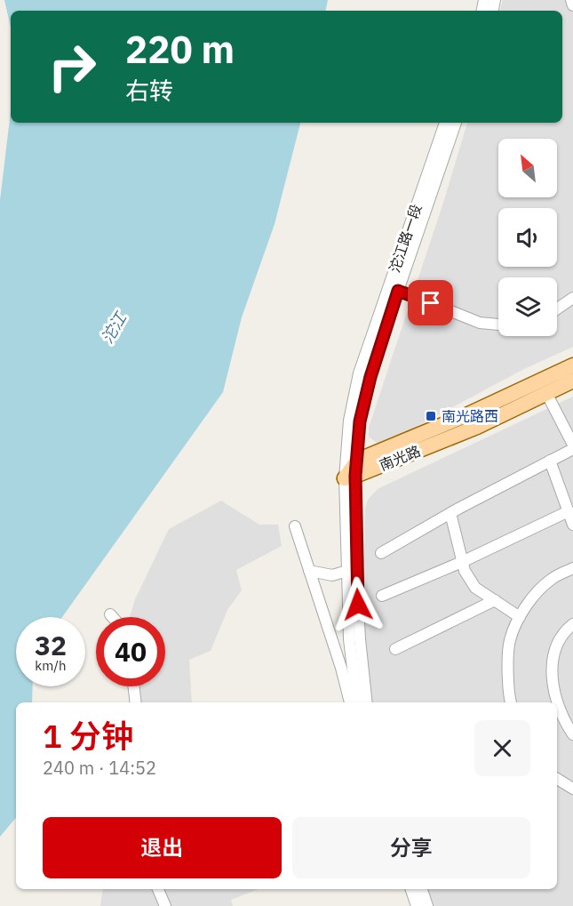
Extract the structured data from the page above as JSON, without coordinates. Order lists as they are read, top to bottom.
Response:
{
  "streets": {
    "main road": ["南光路"],
    "street": ["沱江路一段"]
  },
  "crossings": [
    ["沱江路一段", "南光路"]
  ],
  "water": ["沱江"],
  "places": {
    "transit": ["南光路西"]
  },
  "north": "top left",
  "page": {
    "turn": ["220 m", "右转"],
    "speed": "32 km/h",
    "limit": "40",
    "heading": ["1 分钟", "240 m · 14:52"],
    "buttons": ["退出", "分享"]
  }
}
